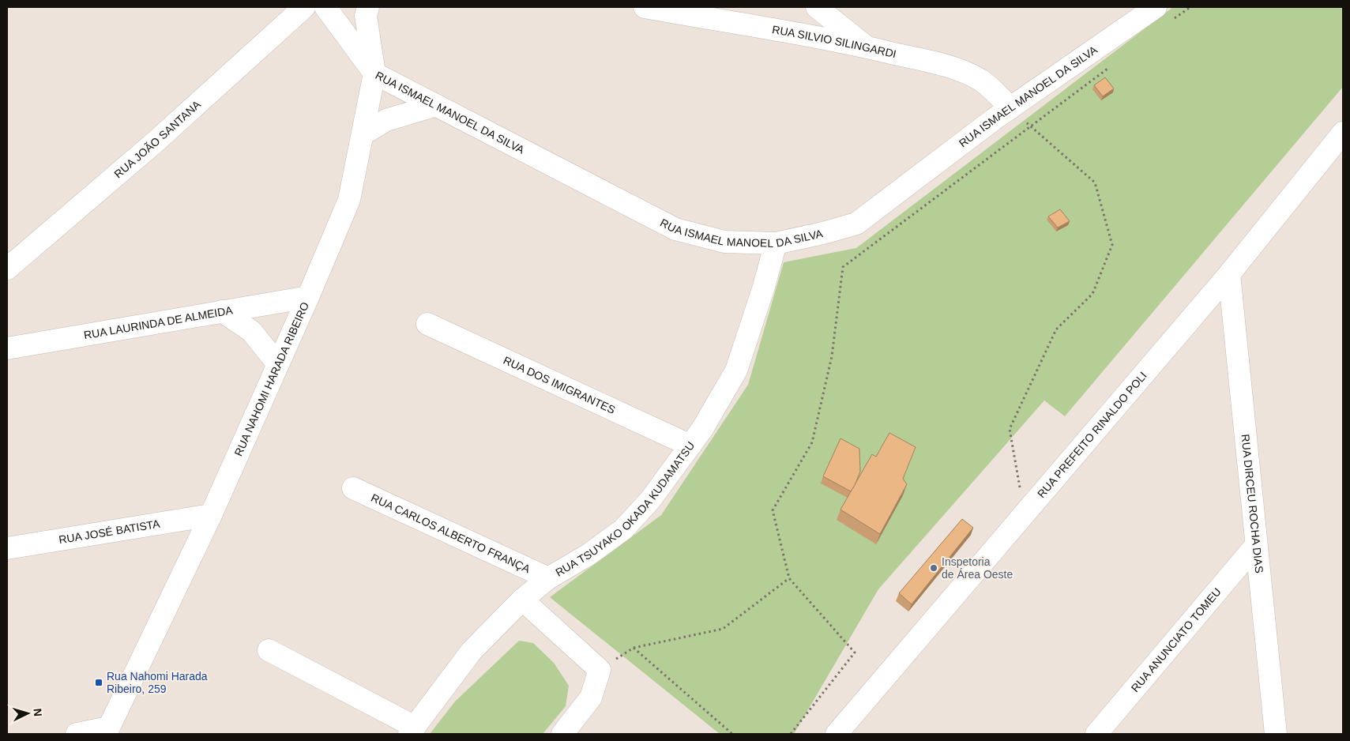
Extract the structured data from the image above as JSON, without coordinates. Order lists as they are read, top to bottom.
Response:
{
  "streets": {
    "street": [
      "RUA SILVIO SILINGARDI",
      "RUA ISMAEL MANOEL DA SILVA",
      "RUA JOÃO SANTANA",
      "RUA LAURINDA DE ALMEIDA",
      "RUA NAHOMI HARADA RIBEIRO",
      "RUA DOS IMIGRANTES",
      "RUA PREFEITO RINALDO POLI",
      "RUA DIRCEU ROCHA DIAS",
      "RUA TSUYAKO OKADA KUDAMATSU",
      "RUA JOSÉ BATISTA",
      "RUA CARLOS ALBERTO FRANÇA",
      "RUA ANUNCIATO TOMEU"
    ]
  },
  "crossings": [
    ["RUA SILVIO SILINGARDI", "RUA ISMAEL MANOEL DA SILVA"],
    ["RUA ISMAEL MANOEL DA SILVA", "RUA NAHOMI HARADA RIBEIRO"],
    ["RUA ISMAEL MANOEL DA SILVA", "RUA TSUYAKO OKADA KUDAMATSU"],
    ["RUA LAURINDA DE ALMEIDA", "RUA NAHOMI HARADA RIBEIRO"],
    ["RUA NAHOMI HARADA RIBEIRO", "RUA JOSÉ BATISTA"],
    ["RUA DOS IMIGRANTES", "RUA TSUYAKO OKADA KUDAMATSU"],
    ["RUA PREFEITO RINALDO POLI", "RUA DIRCEU ROCHA DIAS"],
    ["RUA DIRCEU ROCHA DIAS", "RUA ANUNCIATO TOMEU"],
    ["RUA TSUYAKO OKADA KUDAMATSU", "RUA CARLOS ALBERTO FRANÇA"]
  ],
  "places": {
    "other": ["Inspetoria de Área Oeste"],
    "transit": ["Rua Nahomi Harada Ribeiro, 259"]
  },
  "north": "right"
}
